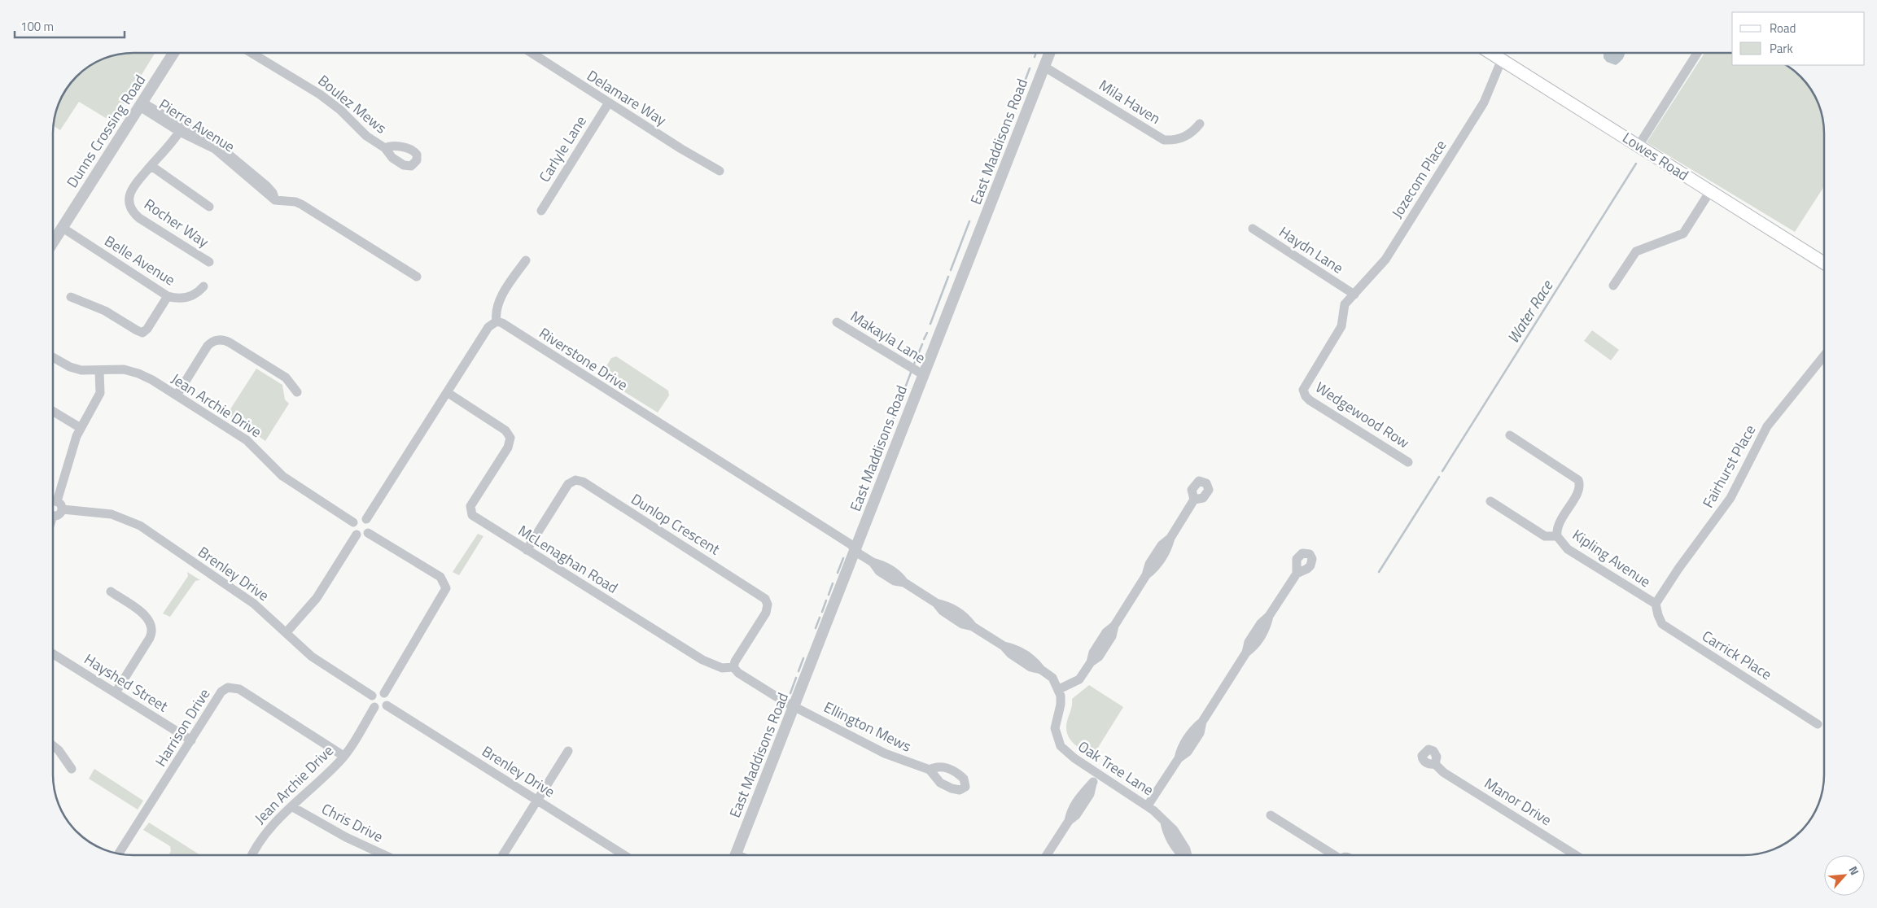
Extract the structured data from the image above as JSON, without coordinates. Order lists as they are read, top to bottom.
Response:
{
  "streets": {
    "main road": ["Lowes Road"],
    "street": [
      "Delamare Way",
      "Mila Haven",
      "Boulez Mews",
      "Pierre Avenue",
      "Dunns Crossing Road",
      "East Maddisons Road",
      "Carlyle Lane",
      "Jozecom Place",
      "Rocher Way",
      "Haydn Lane",
      "Belle Avenue",
      "Makayla Lane",
      "Riverstone Drive",
      "Jean Archie Drive",
      "Wedgewood Row",
      "Fairhurst Place",
      "Dunlop Crescent",
      "Kipling Avenue",
      "McLenaghan Road",
      "Brenley Drive",
      "Carrick Place",
      "Hayshed Street",
      "Ellington Mews",
      "Harrison Drive",
      "Oak Tree Lane",
      "Manor Drive",
      "Chris Drive"
    ]
  },
  "crossings": [
    ["Delamare Way", "Carlyle Lane"],
    ["Mila Haven", "East Maddisons Road"],
    ["Pierre Avenue", "Dunns Crossing Road"],
    ["Pierre Avenue", "Rocher Way"],
    ["Dunns Crossing Road", "Belle Avenue"],
    ["East Maddisons Road", "Makayla Lane"],
    ["East Maddisons Road", "Riverstone Drive"],
    ["East Maddisons Road", "Ellington Mews"],
    ["Lowes Road", "Jozecom Place"],
    ["Jozecom Place", "Haydn Lane"],
    ["Jozecom Place", "Wedgewood Row"],
    ["Jean Archie Drive", "Brenley Drive"],
    ["Jean Archie Drive", "Harrison Drive"],
    ["Jean Archie Drive", "Chris Drive"],
    ["Fairhurst Place", "Kipling Avenue"],
    ["Fairhurst Place", "Carrick Place"],
    ["Dunlop Crescent", "McLenaghan Road"],
    ["Kipling Avenue", "Carrick Place"],
    ["Hayshed Street", "Harrison Drive"]
  ],
  "water": ["Water Race"],
  "legend": ["Road", "Park"],
  "scale_bar": "100 m",
  "north": "top right"
}
